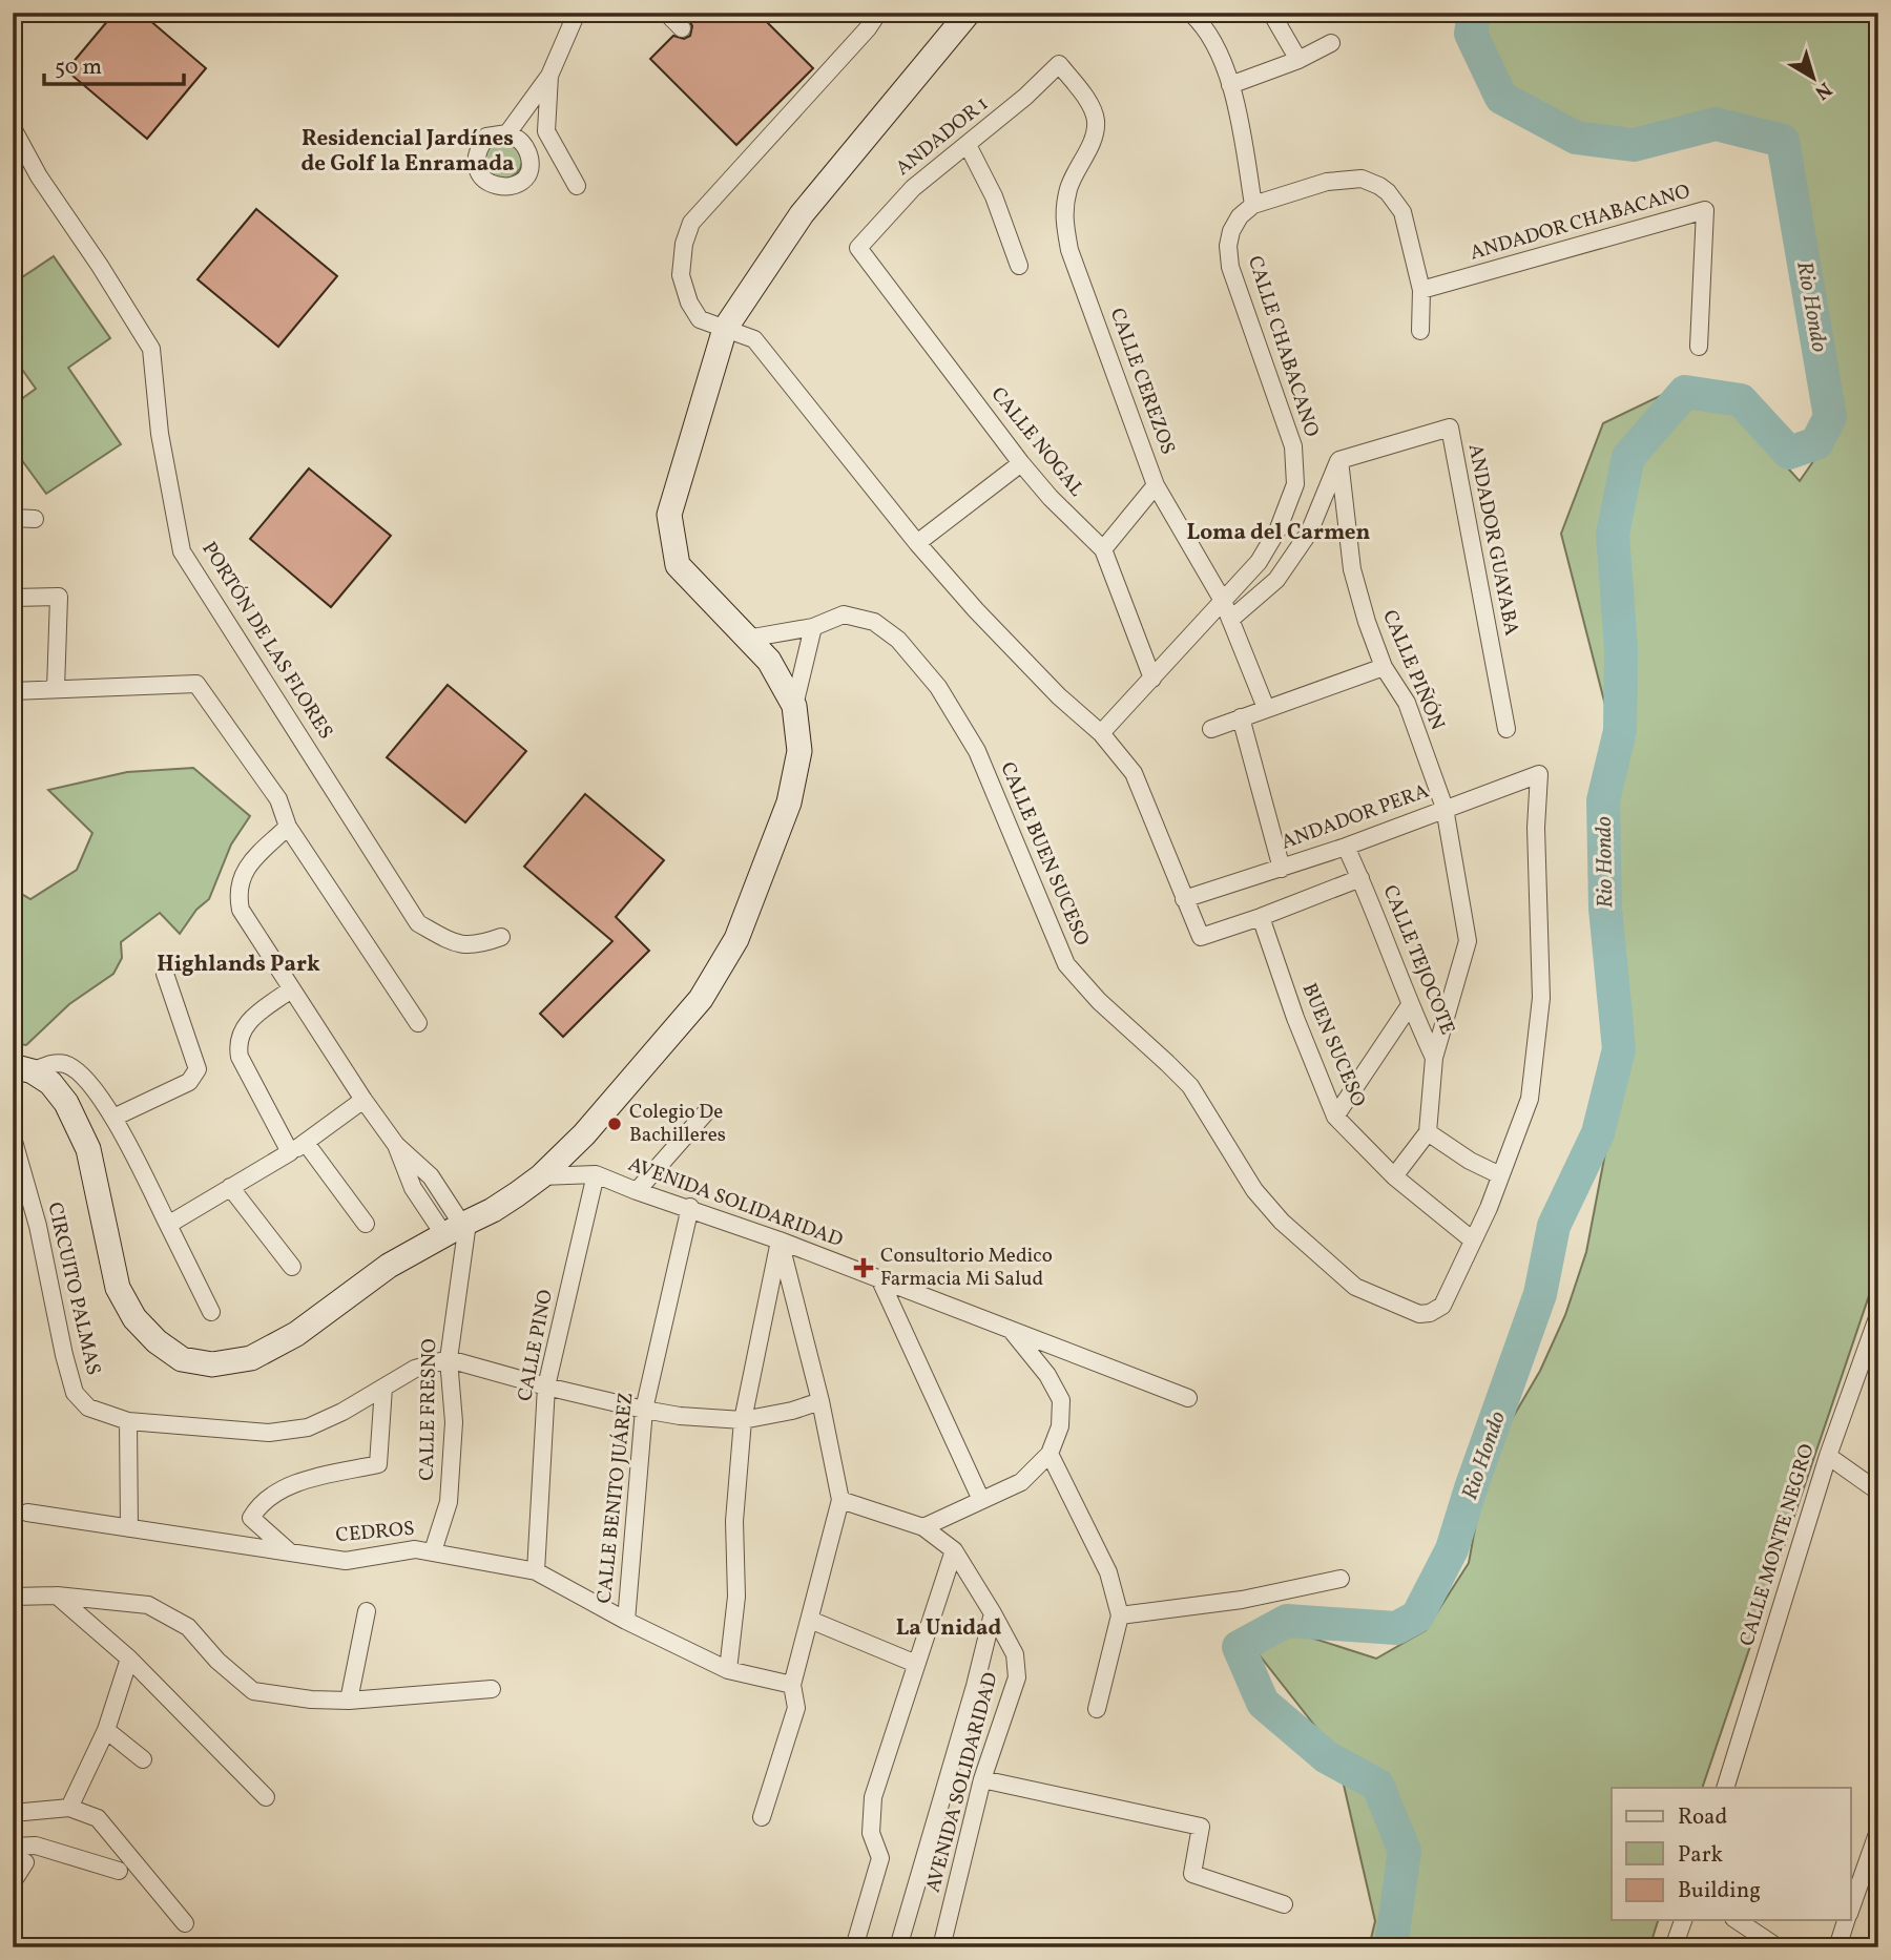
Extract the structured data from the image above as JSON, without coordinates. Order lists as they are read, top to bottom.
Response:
{
  "streets": {
    "street": [
      "ANDADOR 1",
      "ANDADOR CHABACANO",
      "CALLE CHABACANO",
      "CALLE CEREZOS",
      "CALLE NOGAL",
      "ANDADOR GUAYABA",
      "PORTÓN DE LAS FLORES",
      "CALLE PIÑÓN",
      "ANDADOR PERA",
      "CALLE BUEN SUCESO",
      "CALLE TEJOCOTE",
      "BUEN SUCESO",
      "AVENIDA SOLIDARIDAD",
      "CIRCUITO PALMAS",
      "CALLE PINO",
      "CALLE FRESNO",
      "CALLE BENITO JUÁREZ",
      "CEDROS",
      "CALLE MONTE NEGRO"
    ]
  },
  "crossings": [
    ["ANDADOR 1", "CALLE CEREZOS"],
    ["ANDADOR 1", "CALLE NOGAL"],
    ["CALLE CHABACANO", "CALLE CEREZOS"],
    ["CALLE CHABACANO", "CALLE NOGAL"],
    ["ANDADOR GUAYABA", "CALLE PIÑÓN"],
    ["CALLE PIÑÓN", "ANDADOR PERA"],
    ["CALLE PIÑÓN", "CALLE TEJOCOTE"],
    ["ANDADOR PERA", "CALLE TEJOCOTE"],
    ["CALLE BUEN SUCESO", "BUEN SUCESO"],
    ["CALLE TEJOCOTE", "BUEN SUCESO"],
    ["AVENIDA SOLIDARIDAD", "CALLE PINO"],
    ["AVENIDA SOLIDARIDAD", "CALLE BENITO JUÁREZ"],
    ["CIRCUITO PALMAS", "CALLE FRESNO"],
    ["CALLE PINO", "CEDROS"],
    ["CALLE FRESNO", "CEDROS"],
    ["CALLE BENITO JUÁREZ", "CEDROS"]
  ],
  "districts": [
    "Residencial Jardínes de Golf la Enramada",
    "Loma del Carmen",
    "Highlands Park",
    "La Unidad"
  ],
  "water": ["Rio Hondo"],
  "places": {
    "other": ["Colegio De Bachilleres"],
    "health": ["Consultorio Medico Farmacia Mi Salud"]
  },
  "legend": ["Road", "Park", "Building"],
  "scale_bar": "50 m",
  "north": "bottom right"
}
